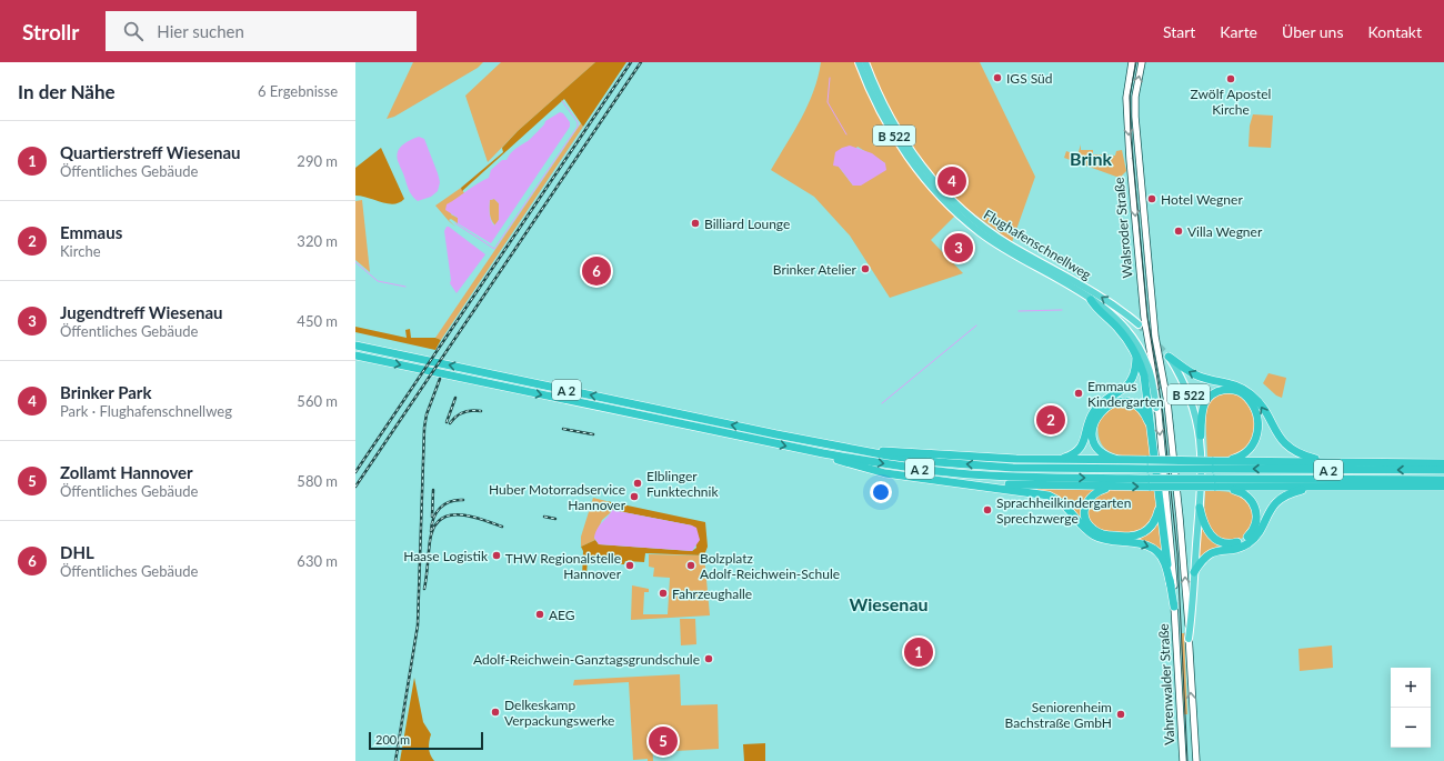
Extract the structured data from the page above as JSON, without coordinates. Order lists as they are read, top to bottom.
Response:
{
  "streets": {
    "highway": ["B 522", "Flughafenschnellweg", "A 2"],
    "main road": ["Walsroder Straße", "Vahrenwalder Straße"]
  },
  "crossings": [
    ["B 522", "Walsroder Straße"],
    ["B 522", "Flughafenschnellweg"],
    ["B 522", "Vahrenwalder Straße"],
    ["Walsroder Straße", "Vahrenwalder Straße"]
  ],
  "districts": ["Brink", "Wiesenau"],
  "places": [
    "IGS Süd",
    "Zwölf Apostel Kirche",
    "Hotel Wegner",
    "Billiard Lounge",
    "Villa Wegner",
    "Brinker Atelier",
    "Emmaus Kindergarten",
    "Elblinger Funktechnik",
    "Huber Motorradservice Hannover",
    "Sprachheilkindergarten Sprechzwerge",
    "Haase Logistik",
    "THW Regionalstelle Hannover",
    "Bolzplatz Adolf-Reichwein-Schule",
    "Fahrzeughalle",
    "AEG",
    "Adolf-Reichwein-Ganztagsgrundschule",
    "Delkeskamp Verpackungswerke",
    "Seniorenheim Bachstraße GmbH"
  ],
  "scale_bar": "200 m",
  "page": {
    "header": "Strollr",
    "search": "Hier suchen",
    "nav": [
      "Start",
      "Karte",
      "Über uns",
      "Kontakt"
    ],
    "heading": ["In der Nähe", "6 Ergebnisse"],
    "list": [
      {
        "mark": "1",
        "name": "Quartierstreff Wiesenau",
        "note": "Öffentliches Gebäude",
        "value": "290 m"
      },
      {
        "mark": "2",
        "name": "Emmaus",
        "note": "Kirche",
        "value": "320 m"
      },
      {
        "mark": "3",
        "name": "Jugendtreff Wiesenau",
        "note": "Öffentliches Gebäude",
        "value": "450 m"
      },
      {
        "mark": "4",
        "name": "Brinker Park",
        "note": "Park · Flughafenschnellweg",
        "value": "560 m"
      },
      {
        "mark": "5",
        "name": "Zollamt Hannover",
        "note": "Öffentliches Gebäude",
        "value": "580 m"
      },
      {
        "mark": "6",
        "name": "DHL",
        "note": "Öffentliches Gebäude",
        "value": "630 m"
      }
    ],
    "pins": [
      "4",
      "3",
      "6",
      "2",
      "1",
      "5"
    ],
    "map_buttons": ["+", "−"],
    "scale": "200 m"
  }
}
